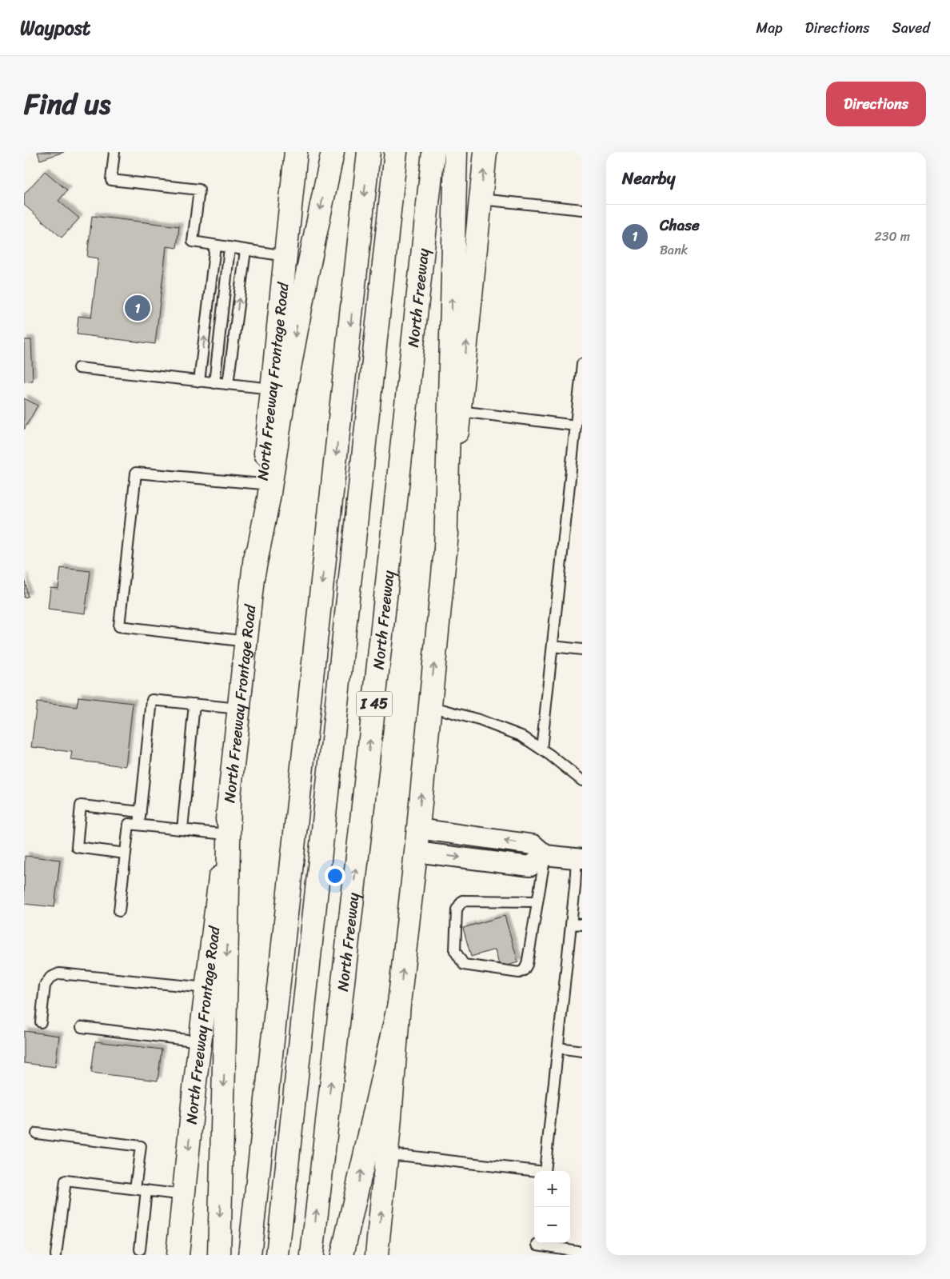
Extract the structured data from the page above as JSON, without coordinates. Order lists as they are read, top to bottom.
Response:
{
  "streets": {
    "main road": ["North Freeway", "North Freeway Frontage Road", "I 45"]
  },
  "page": {
    "header": "Waypost",
    "nav": ["Map", "Directions", "Saved"],
    "title": "Find us",
    "buttons": "Directions",
    "heading": "Nearby",
    "list": [
      {
        "mark": "1",
        "name": "Chase",
        "note": "Bank",
        "value": "230 m"
      }
    ],
    "pins": "1",
    "map_buttons": ["+", "−"]
  }
}
